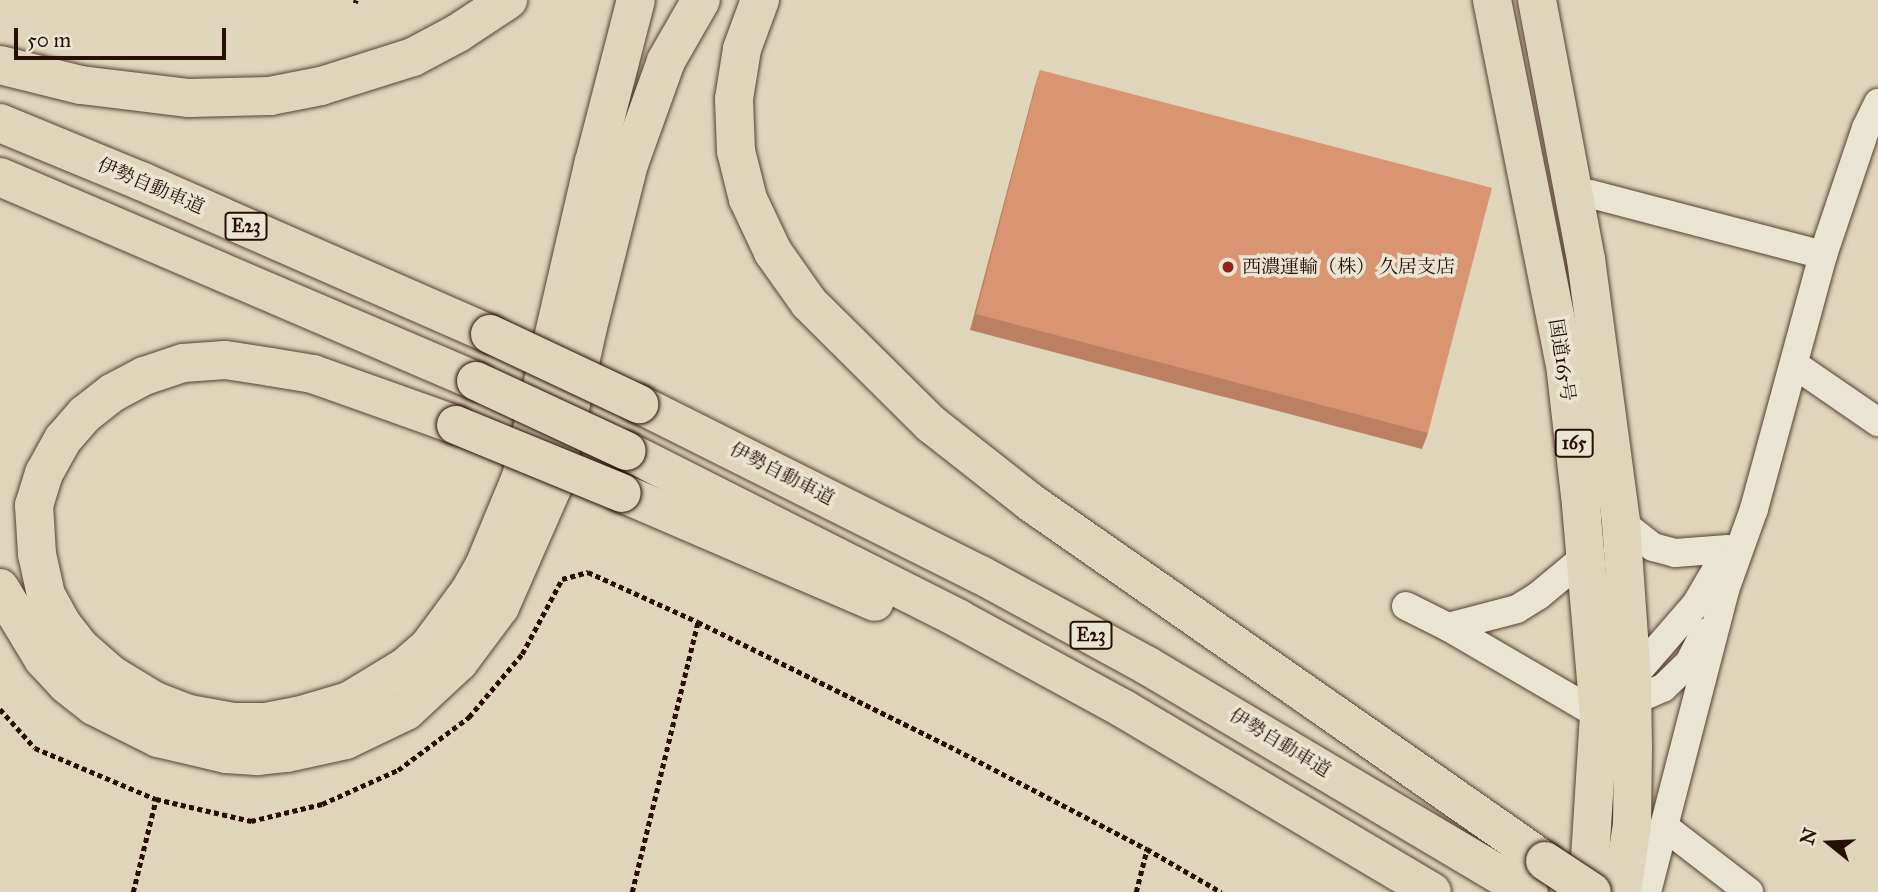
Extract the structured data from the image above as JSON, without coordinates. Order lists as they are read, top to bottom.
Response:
{
  "streets": {
    "highway": [
      "伊勢自動車道",
      "E23",
      "国道165号",
      "165"
    ]
  },
  "places": ["西濃運輸（株） 久居支店"],
  "scale_bar": "50 m",
  "north": "left"
}
